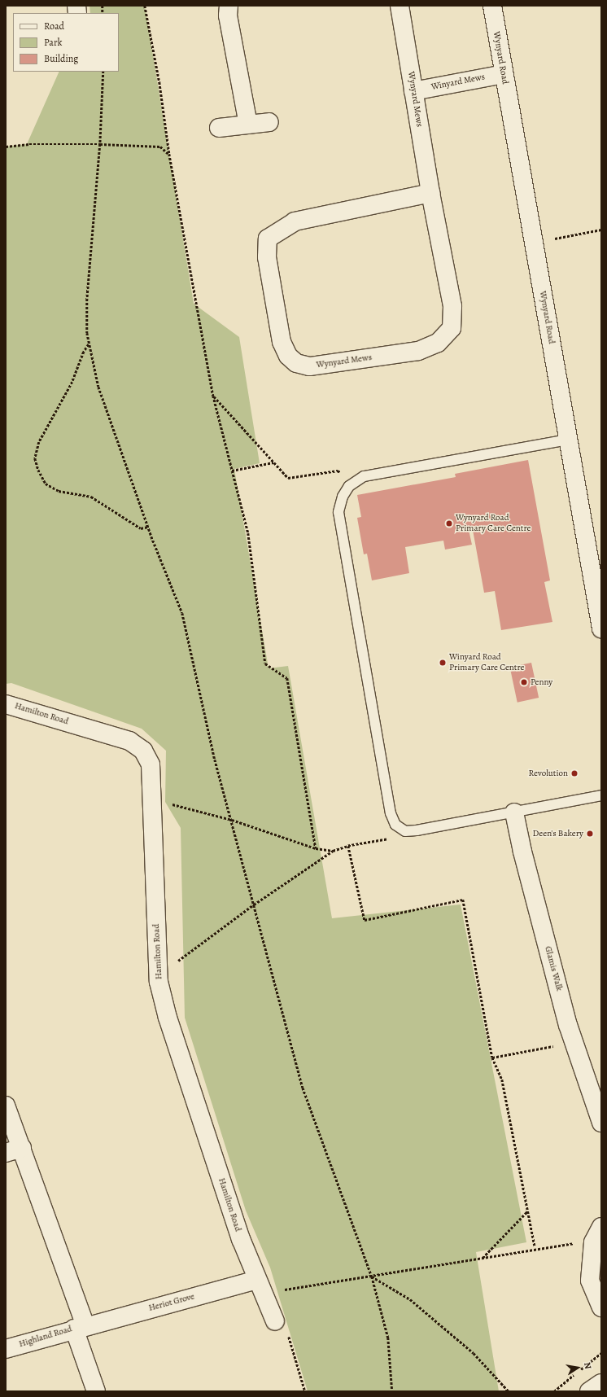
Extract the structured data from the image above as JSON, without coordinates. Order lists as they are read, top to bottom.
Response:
{
  "streets": {
    "street": [
      "Wynyard Road",
      "Winyard Mews",
      "Wynyard Mews",
      "Hamilton Road",
      "Glamis Walk",
      "Heriot Grove",
      "Highland Road"
    ]
  },
  "crossings": [
    ["Wynyard Road", "Winyard Mews"],
    ["Winyard Mews", "Wynyard Mews"],
    ["Hamilton Road", "Heriot Grove"],
    ["Heriot Grove", "Highland Road"]
  ],
  "places": [
    "Wynyard Road Primary Care Centre",
    "Winyard Road Primary Care Centre",
    "Penny",
    "Revolution",
    "Deen's Bakery"
  ],
  "legend": ["Road", "Park", "Building"],
  "north": "right"
}
